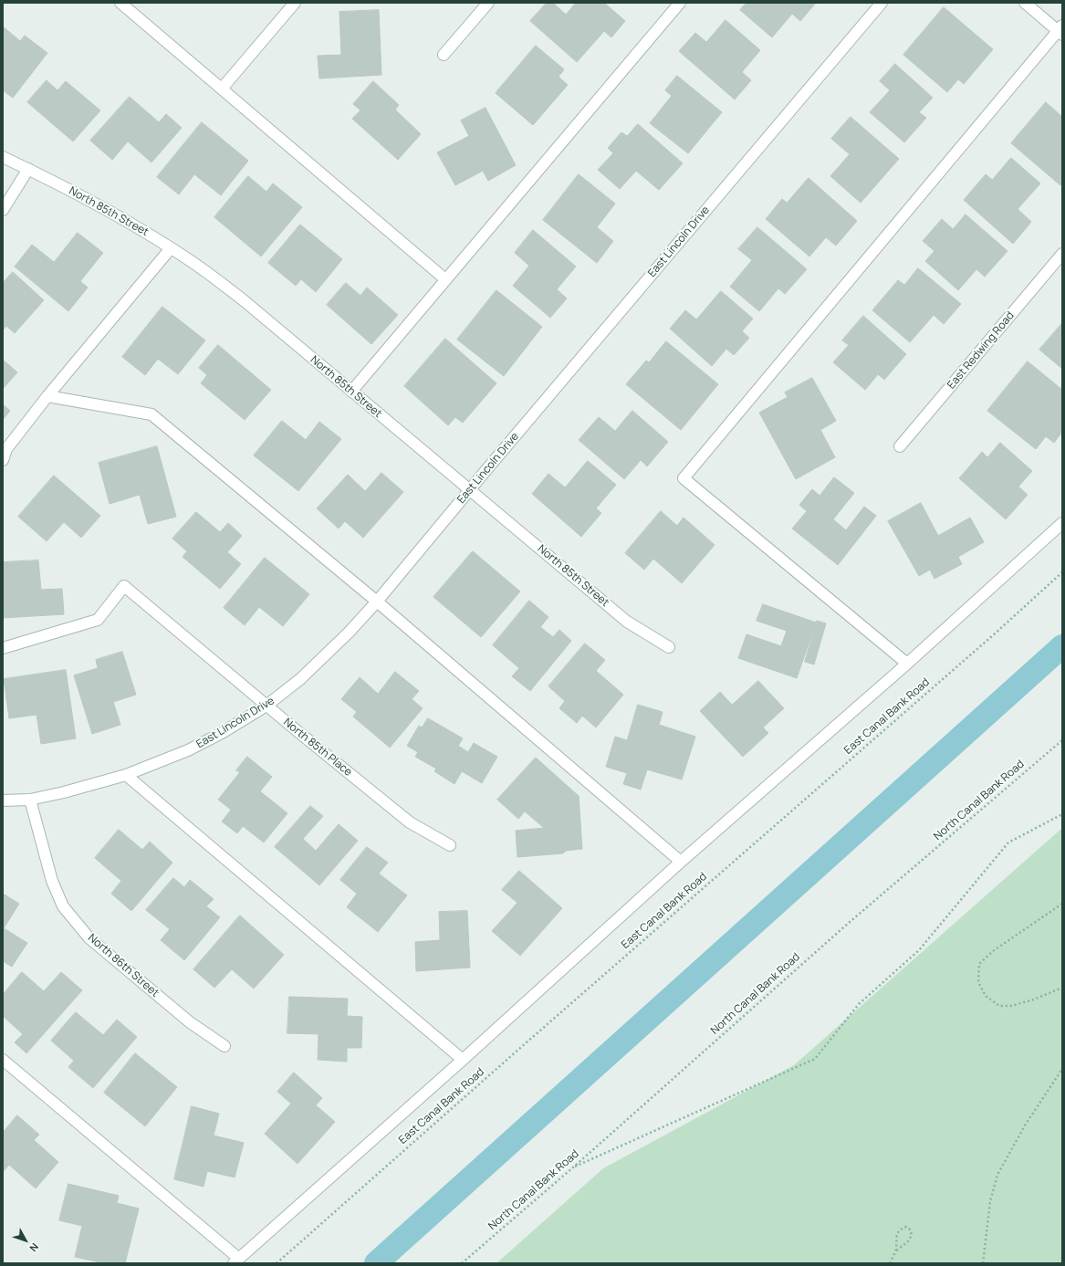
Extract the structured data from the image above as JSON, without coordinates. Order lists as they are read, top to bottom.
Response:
{
  "streets": {
    "street": [
      "North 85th Street",
      "East Lincoln Drive",
      "East Redwing Road",
      "North 85th Place",
      "North 86th Street"
    ],
    "path": ["East Canal Bank Road", "North Canal Bank Road"]
  },
  "crossings": [
    ["North 85th Street", "East Lincoln Drive"],
    ["East Lincoln Drive", "North 85th Place"],
    ["East Lincoln Drive", "North 86th Street"]
  ],
  "north": "bottom right"
}
